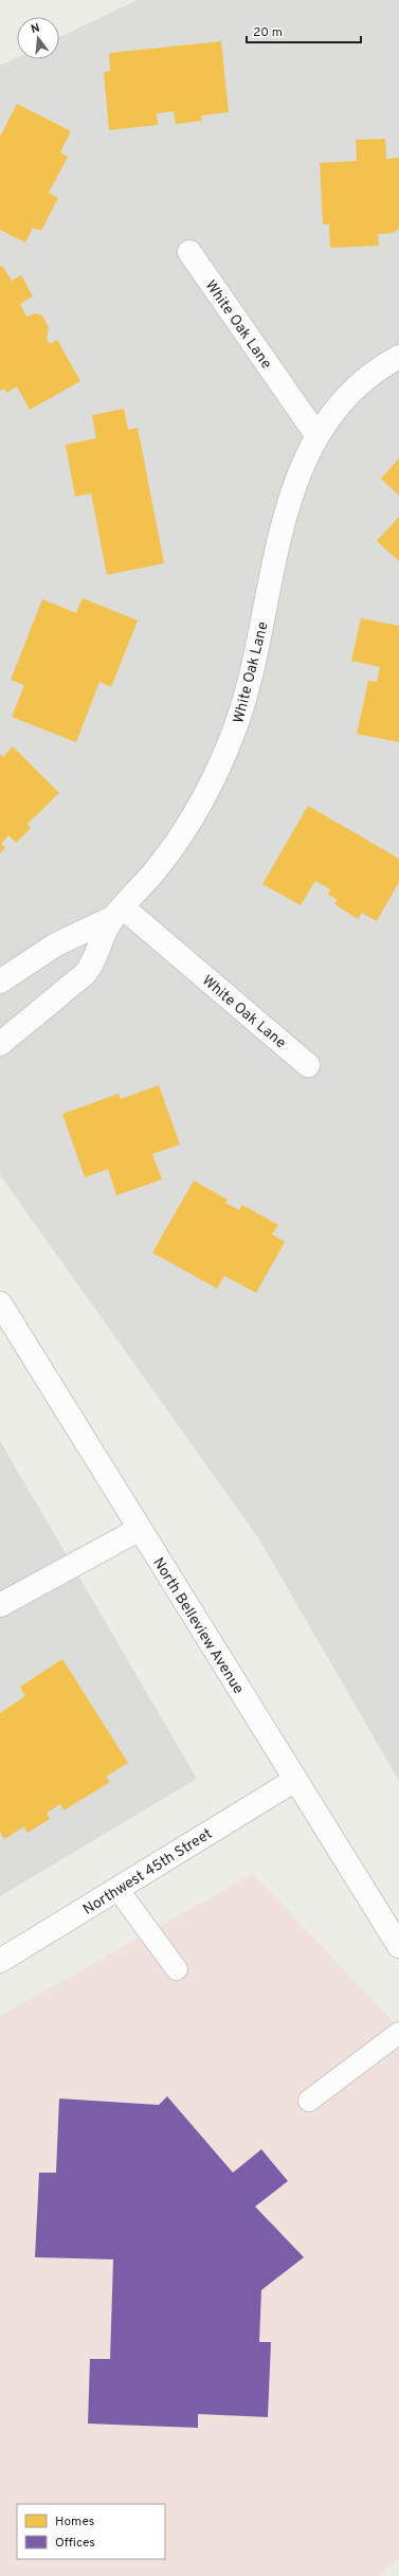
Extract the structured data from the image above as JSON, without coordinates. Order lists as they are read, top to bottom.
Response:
{
  "streets": {
    "street": ["White Oak Lane", "North Belleview Avenue", "Northwest 45th Street"]
  },
  "crossings": [
    ["North Belleview Avenue", "Northwest 45th Street"]
  ],
  "legend": ["Homes", "Offices"],
  "scale_bar": "20 m",
  "north": "top"
}
